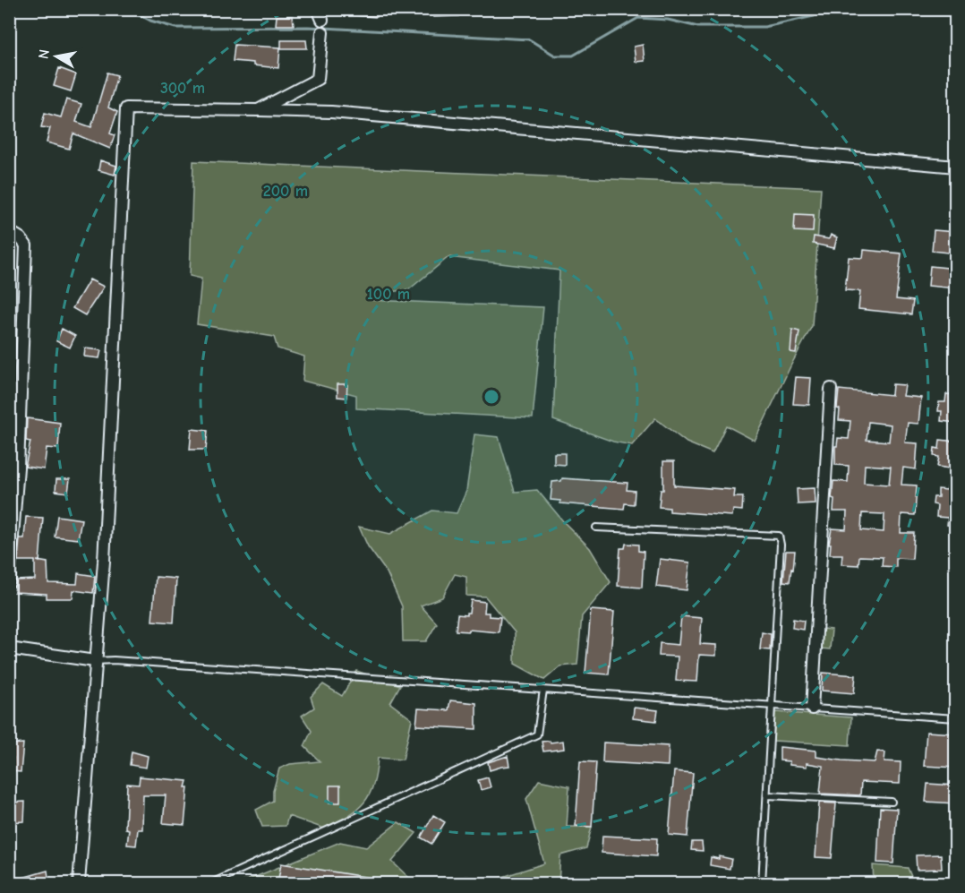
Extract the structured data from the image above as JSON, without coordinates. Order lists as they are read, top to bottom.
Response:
{
  "north": "left",
  "rings": ["300 m", "200 m", "100 m"]
}
